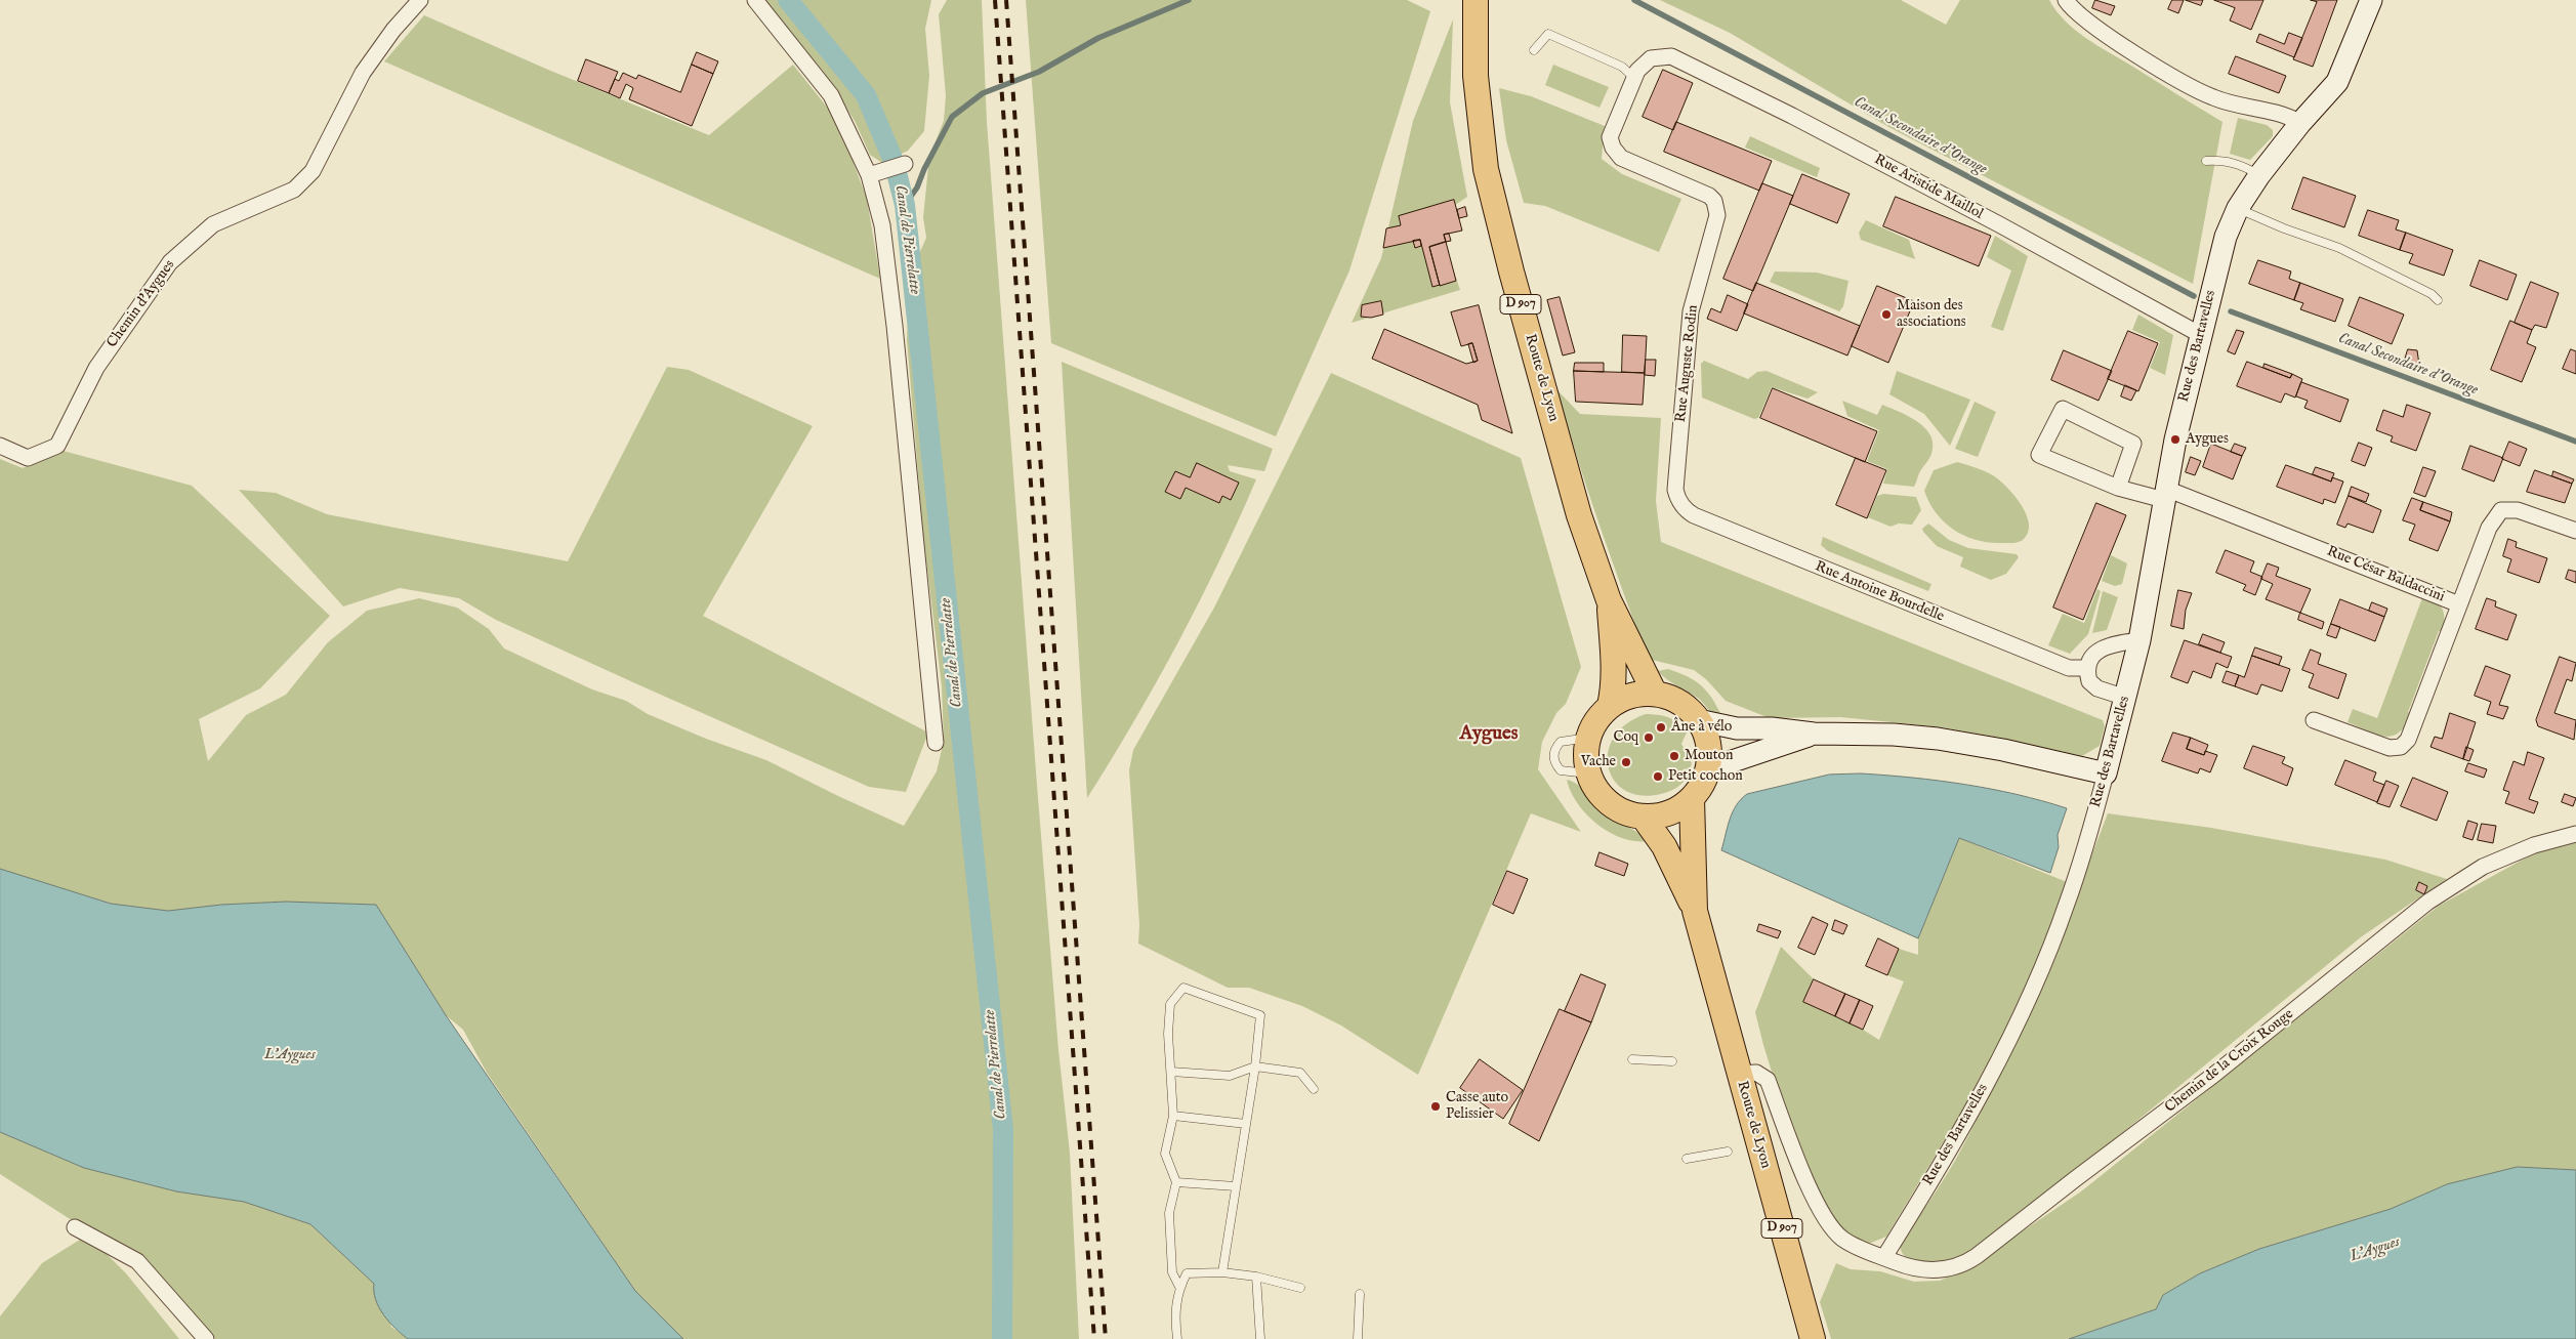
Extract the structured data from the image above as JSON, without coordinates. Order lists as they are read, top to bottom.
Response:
{
  "streets": {
    "main road": ["D 907", "Route de Lyon"],
    "street": [
      "Rue Aristide Maillol",
      "Chemin d'Aygues",
      "Rue des Bartavelles",
      "Rue Auguste Rodin",
      "Rue César Baldaccini",
      "Rue Antoine Bourdelle",
      "Chemin de la Croix Rouge"
    ]
  },
  "crossings": [
    ["Rue Aristide Maillol", "Rue des Bartavelles"],
    ["Rue Aristide Maillol", "Rue Auguste Rodin"],
    ["Rue des Bartavelles", "Rue César Baldaccini"],
    ["Rue des Bartavelles", "Chemin de la Croix Rouge"],
    ["Rue Auguste Rodin", "Rue Antoine Bourdelle"]
  ],
  "districts": ["Aygues"],
  "water": ["Canal Secondaire d'Orange", "Canal de Pierrelatte", "L'Aygues"],
  "places": [
    "Maison des associations",
    "Aygues",
    "Âne à vélo",
    "Coq",
    "Mouton",
    "Vache",
    "Petit cochon",
    "Casse auto Pelissier"
  ]
}
